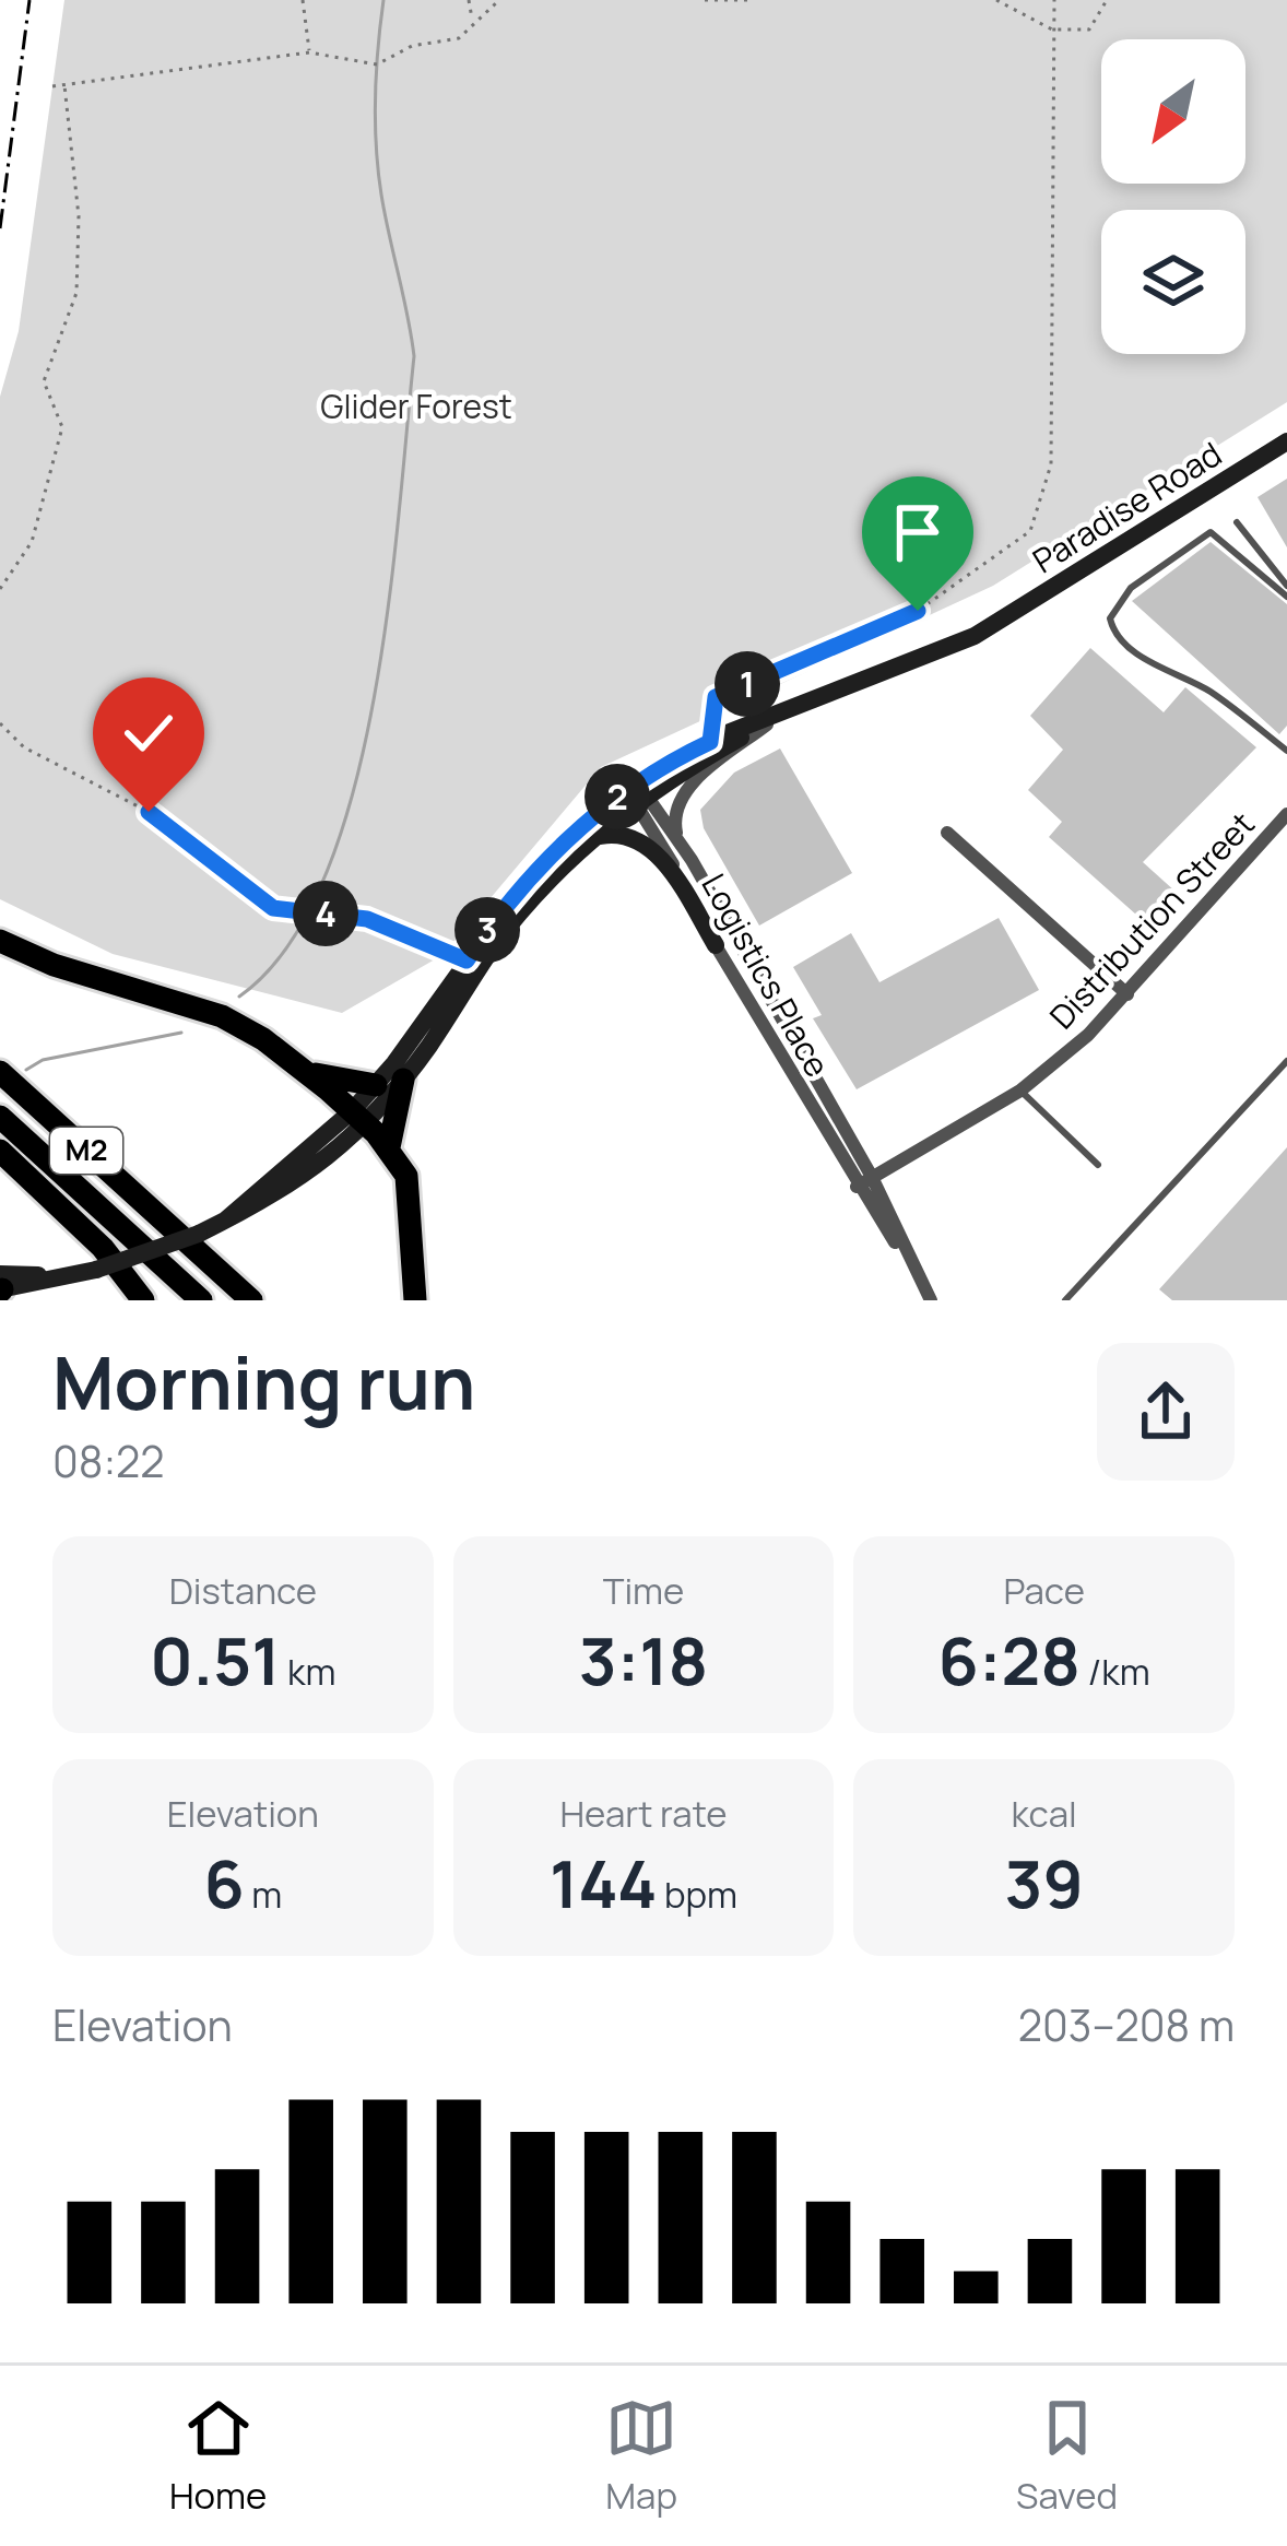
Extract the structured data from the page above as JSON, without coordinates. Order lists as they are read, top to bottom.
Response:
{
  "streets": {
    "highway": ["M2"],
    "street": ["Paradise Road", "Distribution Street", "Logistics Place"]
  },
  "crossings": [
    ["Paradise Road", "Logistics Place"],
    ["Distribution Street", "Logistics Place"]
  ],
  "parks": ["Glider Forest"],
  "north": "bottom left",
  "page": {
    "pins": [
      "1",
      "2",
      "4",
      "3"
    ],
    "heading": ["Morning run", "08:22"],
    "stats": [
      ["Distance", "0.51 km"],
      ["Time", "3:18"],
      ["Pace", "6:28 /km"],
      ["Elevation", "6 m"],
      ["Heart rate", "144 bpm"],
      ["kcal", "39"]
    ],
    "chart": ["Elevation", "203–208 m"],
    "tabs": ["Home", "Map", "Saved"]
  }
}
